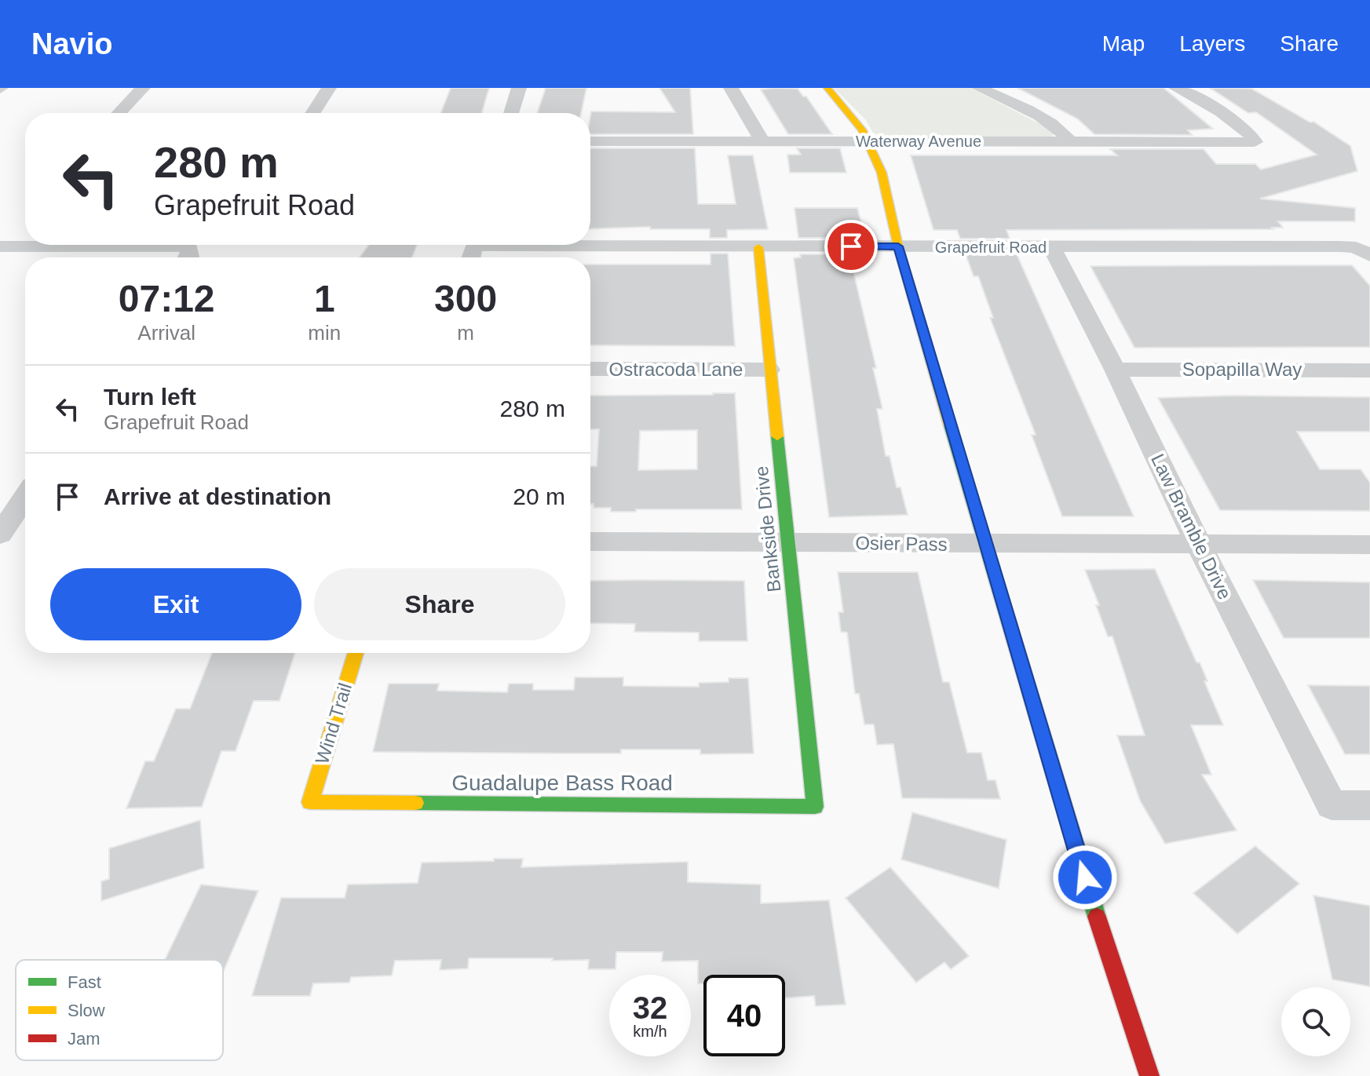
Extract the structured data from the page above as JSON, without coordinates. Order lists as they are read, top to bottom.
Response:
{
  "streets": {
    "street": [
      "Waterway Avenue",
      "Grapefruit Road",
      "Ostracoda Lane",
      "Sopapilla Way",
      "Law Bramble Drive",
      "Bankside Drive",
      "Osier Pass",
      "Wind Trail",
      "Guadalupe Bass Road"
    ]
  },
  "crossings": [
    ["Grapefruit Road", "Law Bramble Drive"],
    ["Grapefruit Road", "Bankside Drive"],
    ["Ostracoda Lane", "Bankside Drive"],
    ["Sopapilla Way", "Law Bramble Drive"],
    ["Law Bramble Drive", "Osier Pass"],
    ["Bankside Drive", "Osier Pass"],
    ["Bankside Drive", "Guadalupe Bass Road"],
    ["Wind Trail", "Guadalupe Bass Road"]
  ],
  "legend": ["Fast", "Slow", "Jam"],
  "page": {
    "header": "Navio",
    "nav": ["Map", "Layers", "Share"],
    "turn": ["280 m", "Grapefruit Road"],
    "eta": [
      "07:12",
      "Arrival",
      "1",
      "min",
      "300",
      "m"
    ],
    "list": [
      {
        "name": "Turn left",
        "note": "Grapefruit Road",
        "value": "280 m"
      },
      {
        "name": "Arrive at destination",
        "value": "20 m"
      }
    ],
    "buttons": ["Exit", "Share"],
    "speed": "32 km/h",
    "limit": "40"
  }
}
